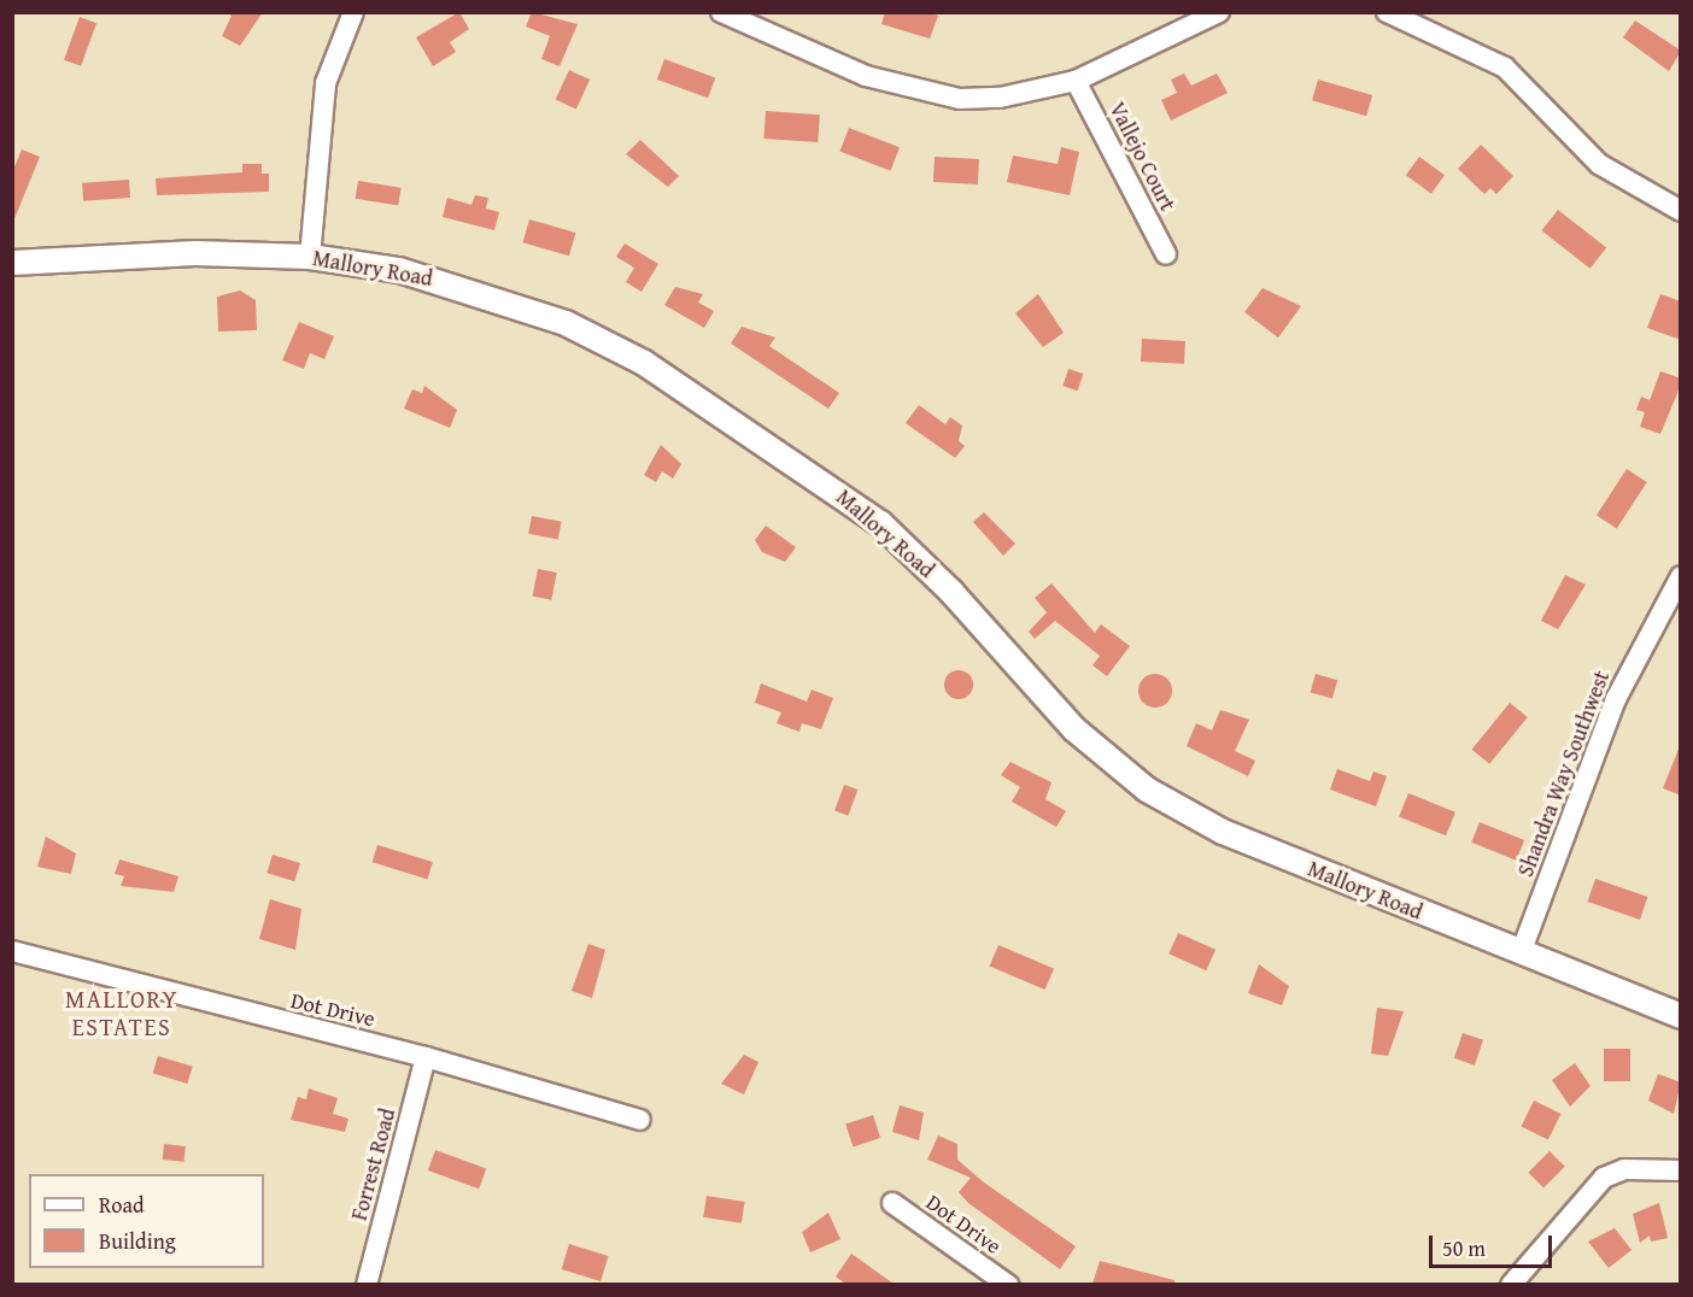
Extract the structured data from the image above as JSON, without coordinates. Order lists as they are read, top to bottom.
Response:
{
  "streets": {
    "street": [
      "Vallejo Court",
      "Mallory Road",
      "Shandra Way Southwest",
      "Dot Drive",
      "Forrest Road"
    ]
  },
  "crossings": [
    ["Mallory Road", "Shandra Way Southwest"],
    ["Dot Drive", "Forrest Road"]
  ],
  "districts": ["MALLORY ESTATES"],
  "legend": ["Road", "Building"],
  "scale_bar": "50 m"
}
